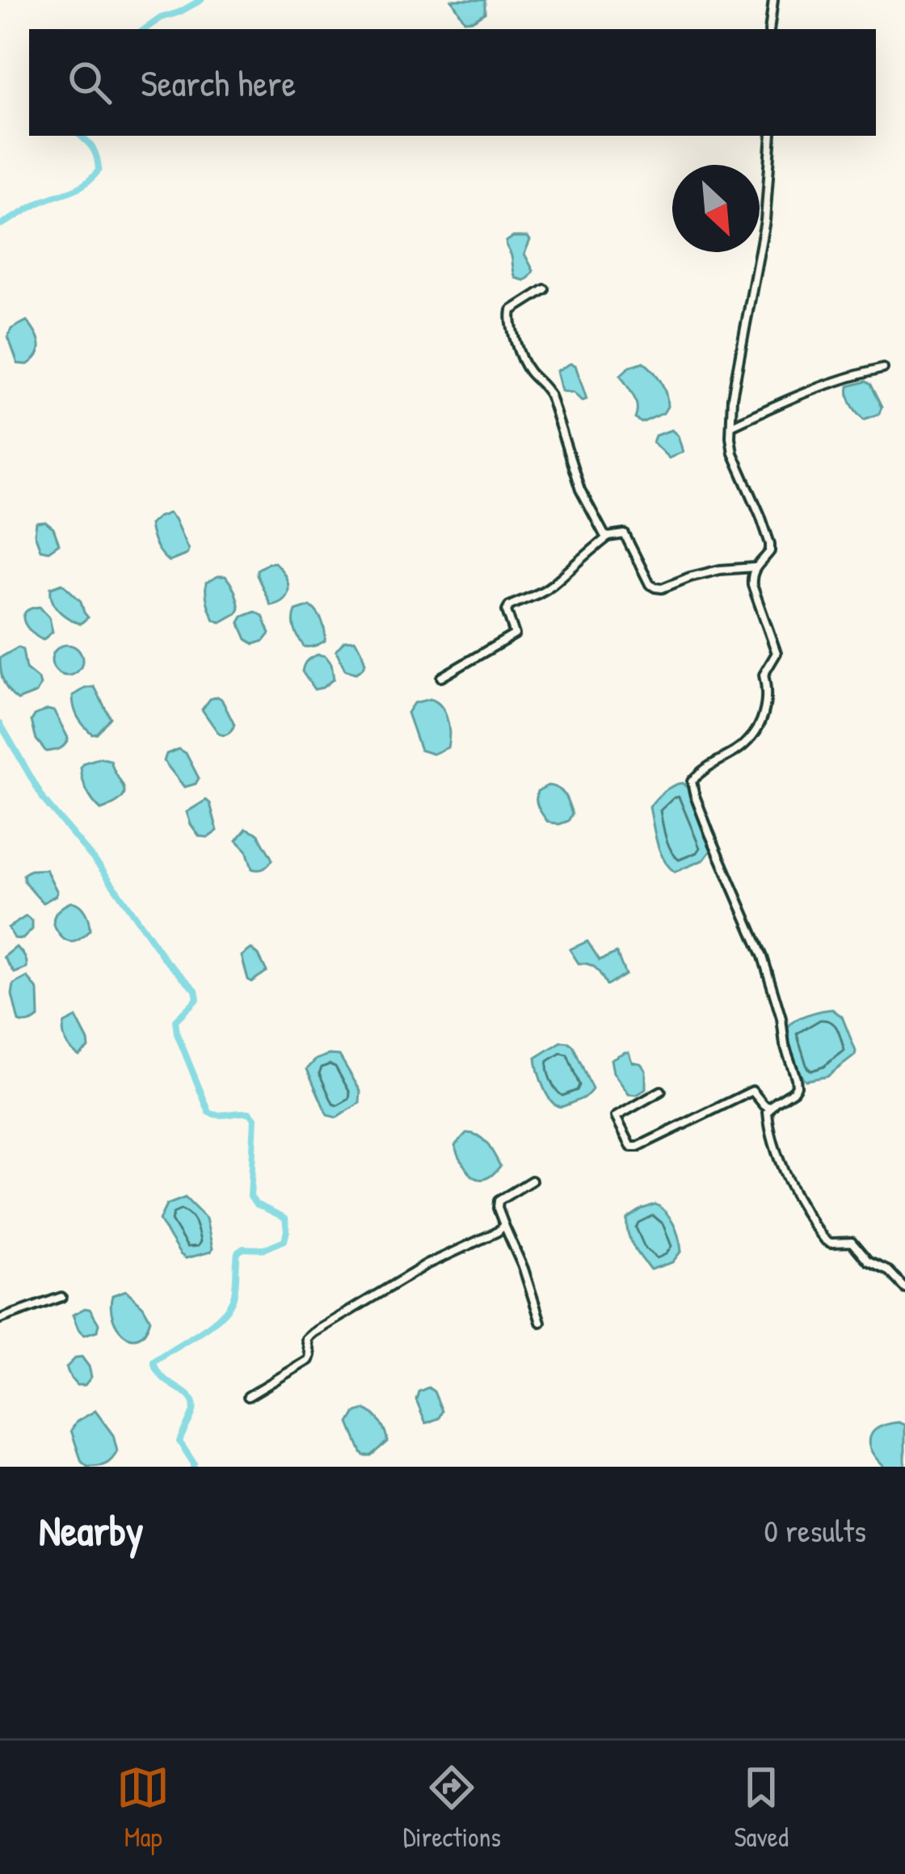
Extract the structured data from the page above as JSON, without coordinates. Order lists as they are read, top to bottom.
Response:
{
  "north": "bottom right",
  "page": {
    "search": "Search here",
    "heading": ["Nearby", "0 results"],
    "nav": ["Map", "Directions", "Saved"]
  }
}
